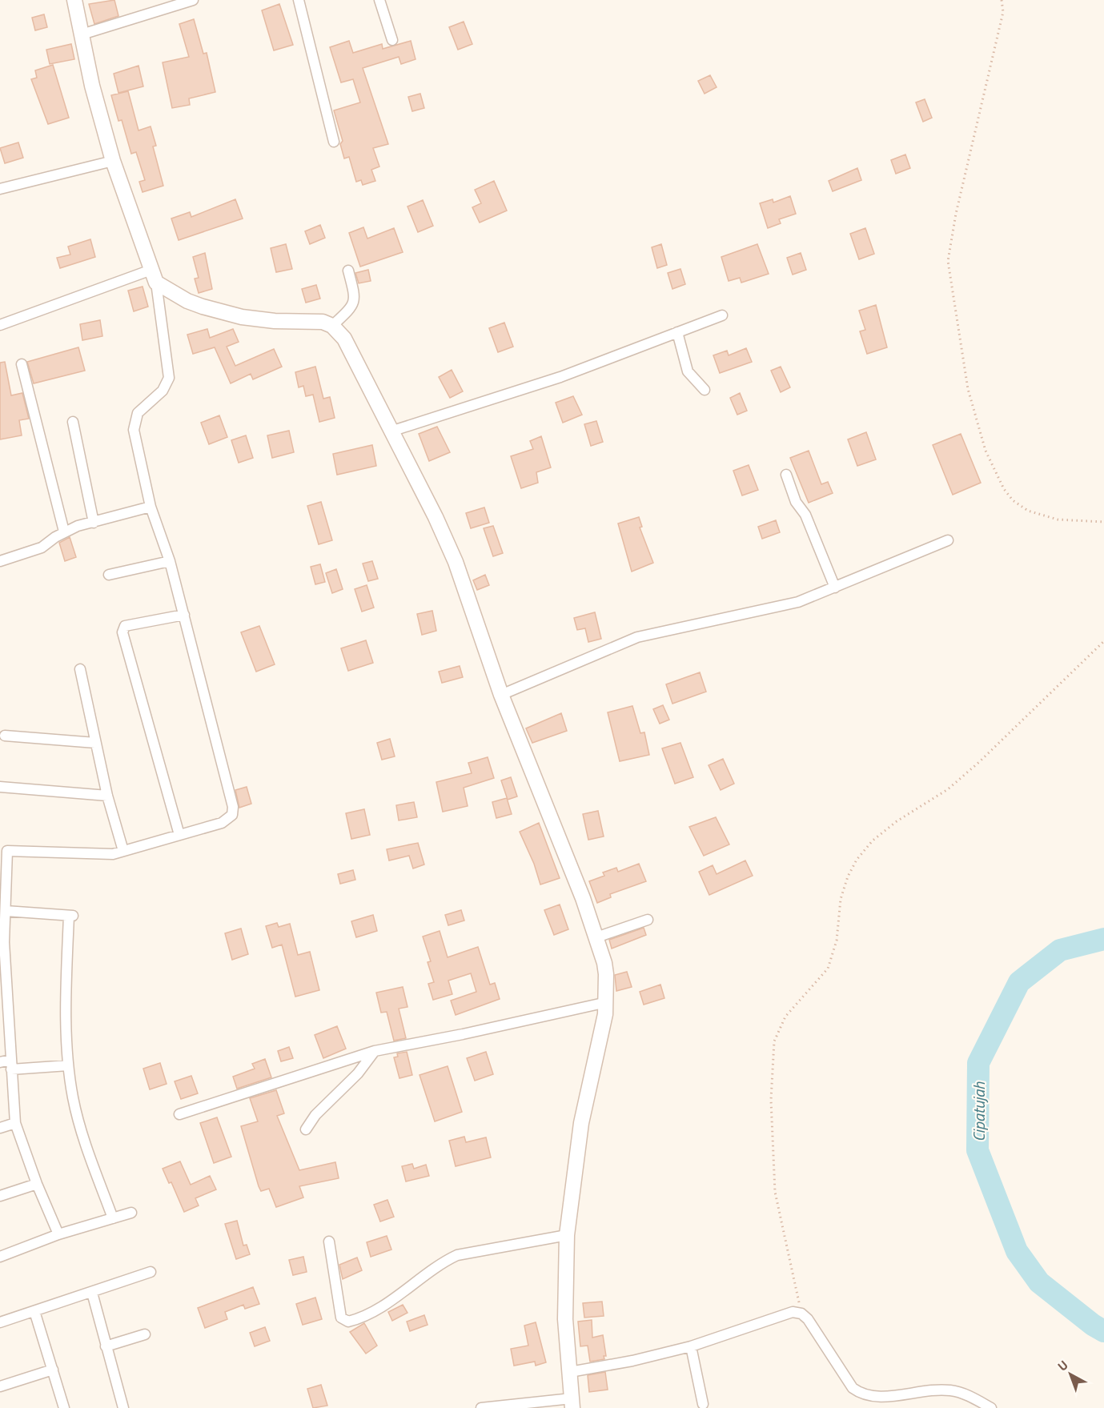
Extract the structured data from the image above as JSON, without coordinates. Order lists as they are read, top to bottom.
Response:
{
  "water": ["Cipatujah"],
  "north": "top left"
}
